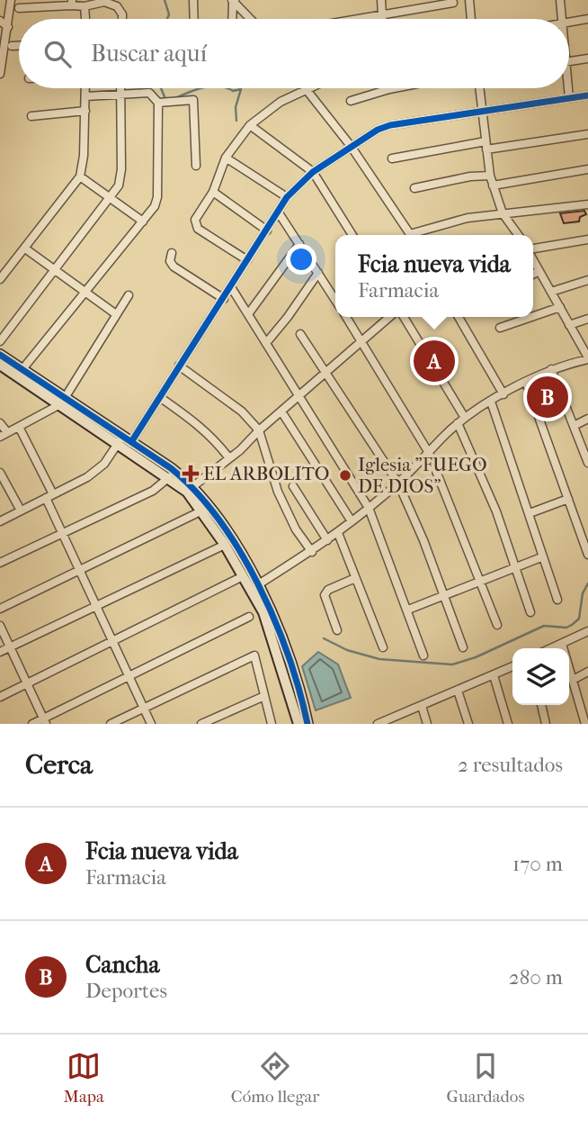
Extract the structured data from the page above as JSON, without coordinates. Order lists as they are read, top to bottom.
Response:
{
  "places": {
    "health": ["EL ARBOLITO"],
    "other": ["Iglesia \"FUEGO DE DIOS\""]
  },
  "page": {
    "search": "Buscar aquí",
    "popup": ["Fcia nueva vida", "Farmacia"],
    "pins": ["A", "B"],
    "heading": ["Cerca", "2 resultados"],
    "list": [
      {
        "mark": "A",
        "name": "Fcia nueva vida",
        "note": "Farmacia",
        "value": "170 m"
      },
      {
        "mark": "B",
        "name": "Cancha",
        "note": "Deportes",
        "value": "280 m"
      }
    ],
    "nav": ["Mapa", "Cómo llegar", "Guardados"]
  }
}
